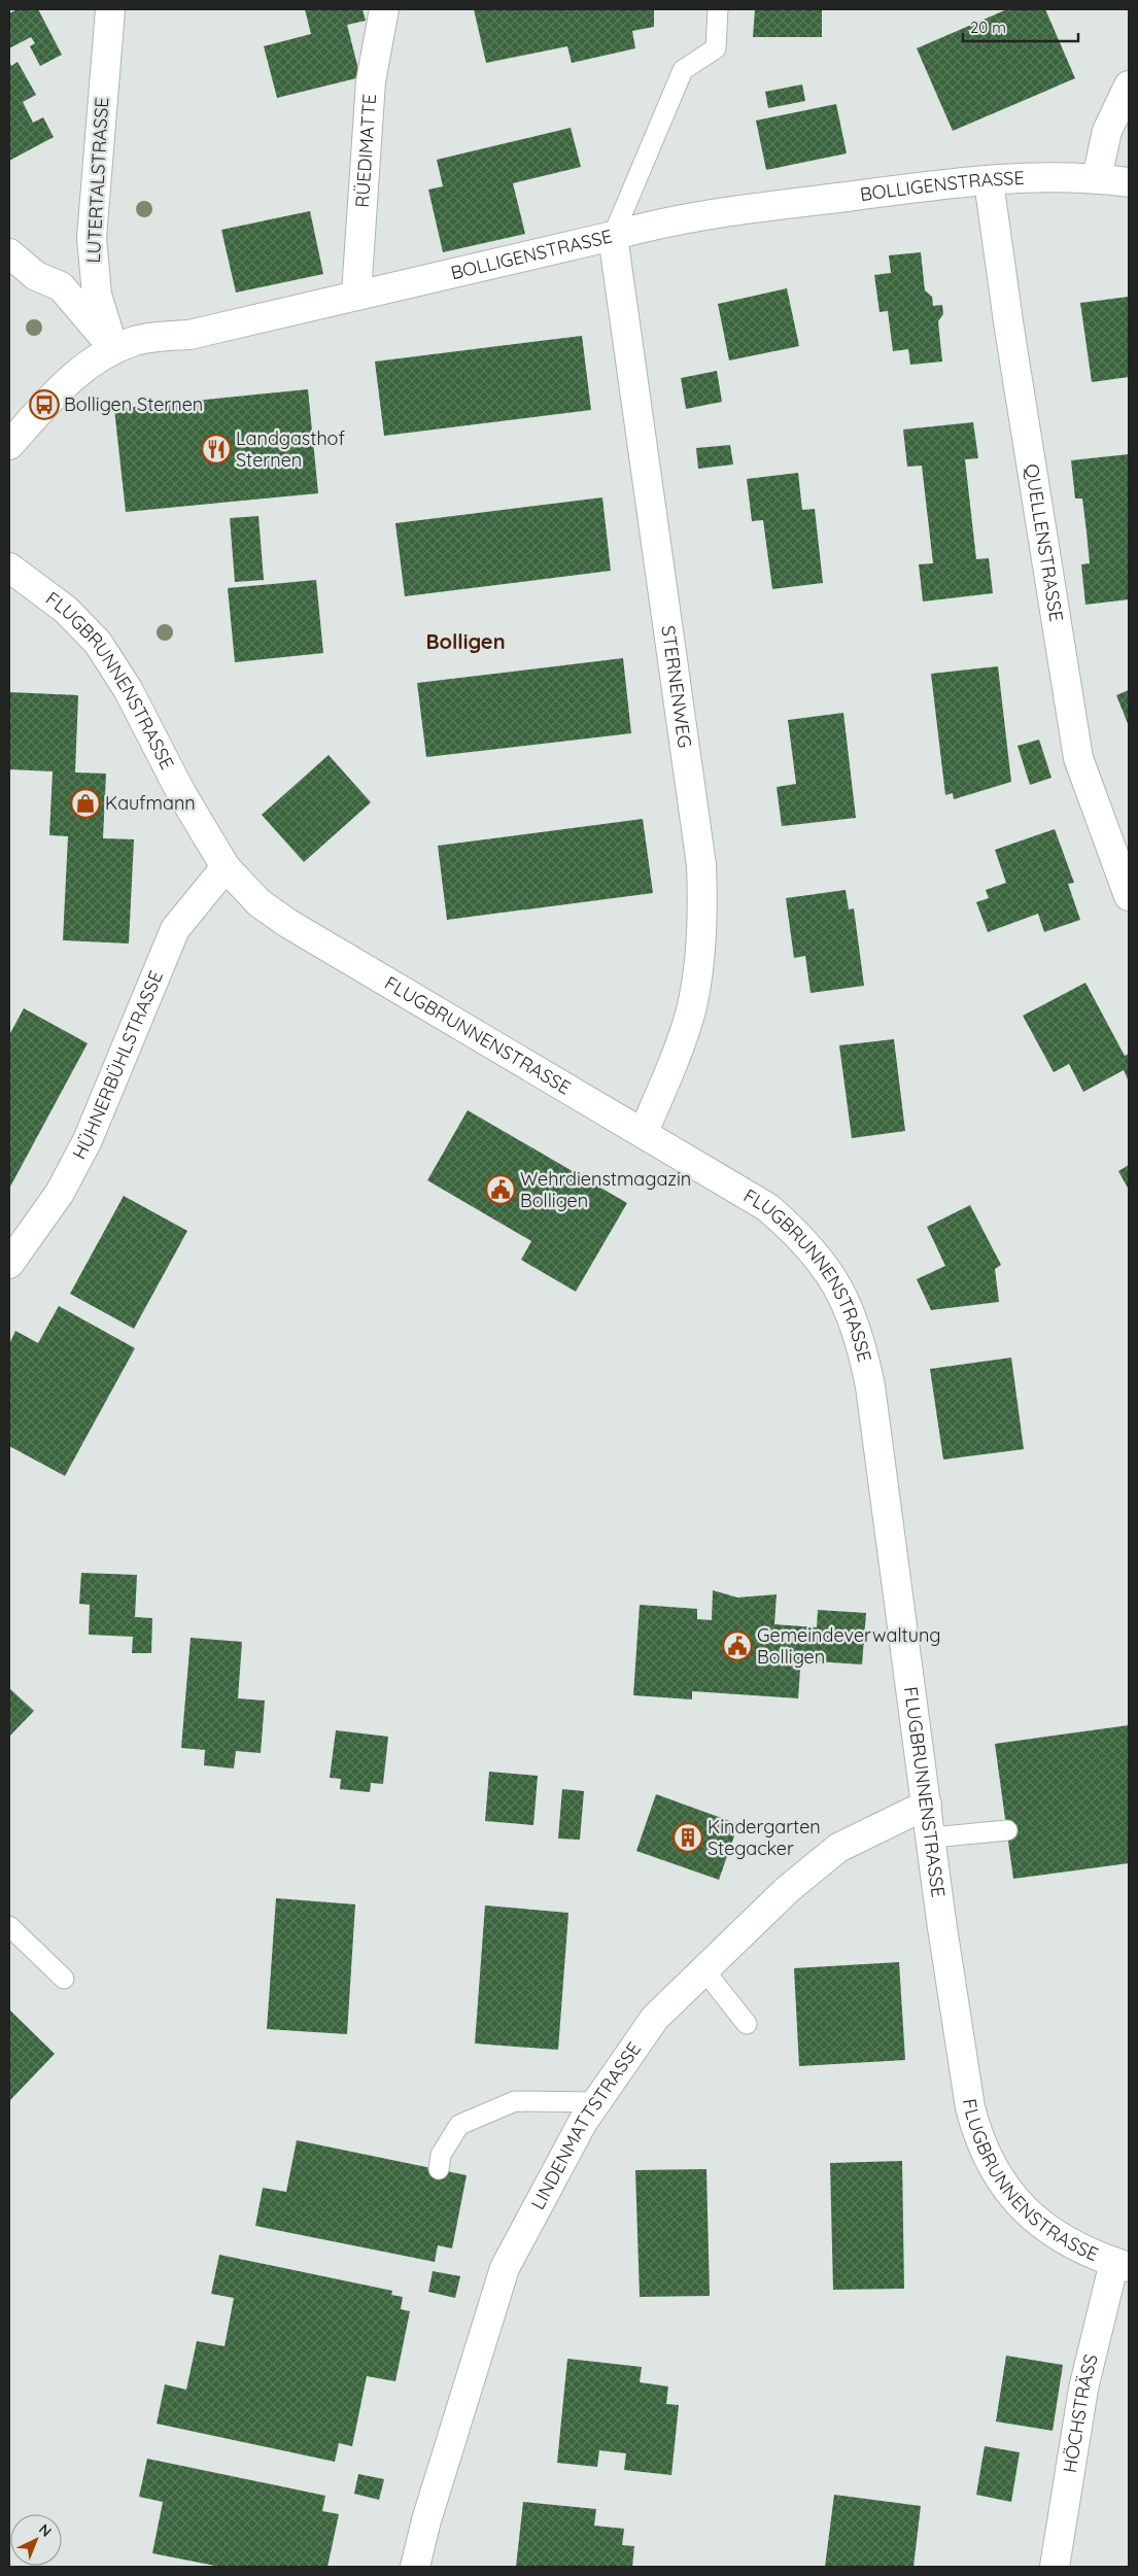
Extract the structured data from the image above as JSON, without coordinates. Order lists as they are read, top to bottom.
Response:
{
  "streets": {
    "street": [
      "RÜEDIMATTE",
      "LUTERTALSTRASSE",
      "BOLLIGENSTRASSE",
      "QUELLENSTRASSE",
      "FLUGBRUNNENSTRASSE",
      "STERNENWEG",
      "HÜHNERBÜHLSTRASSE",
      "LINDENMATTSTRASSE",
      "HÖCHSTRÄSS"
    ]
  },
  "crossings": [
    ["RÜEDIMATTE", "BOLLIGENSTRASSE"],
    ["LUTERTALSTRASSE", "BOLLIGENSTRASSE"],
    ["BOLLIGENSTRASSE", "QUELLENSTRASSE"],
    ["BOLLIGENSTRASSE", "STERNENWEG"],
    ["FLUGBRUNNENSTRASSE", "STERNENWEG"],
    ["FLUGBRUNNENSTRASSE", "HÜHNERBÜHLSTRASSE"],
    ["FLUGBRUNNENSTRASSE", "LINDENMATTSTRASSE"],
    ["FLUGBRUNNENSTRASSE", "HÖCHSTRÄSS"]
  ],
  "districts": ["Bolligen"],
  "places": {
    "bus stop": ["Bolligen Sternen"],
    "restaurant": ["Landgasthof Sternen"],
    "shop": ["Kaufmann"],
    "public building": ["Wehrdienstmagazin Bolligen", "Gemeindeverwaltung Bolligen"],
    "building": ["Kindergarten Stegacker"]
  },
  "scale_bar": "20 m",
  "north": "top right"
}
